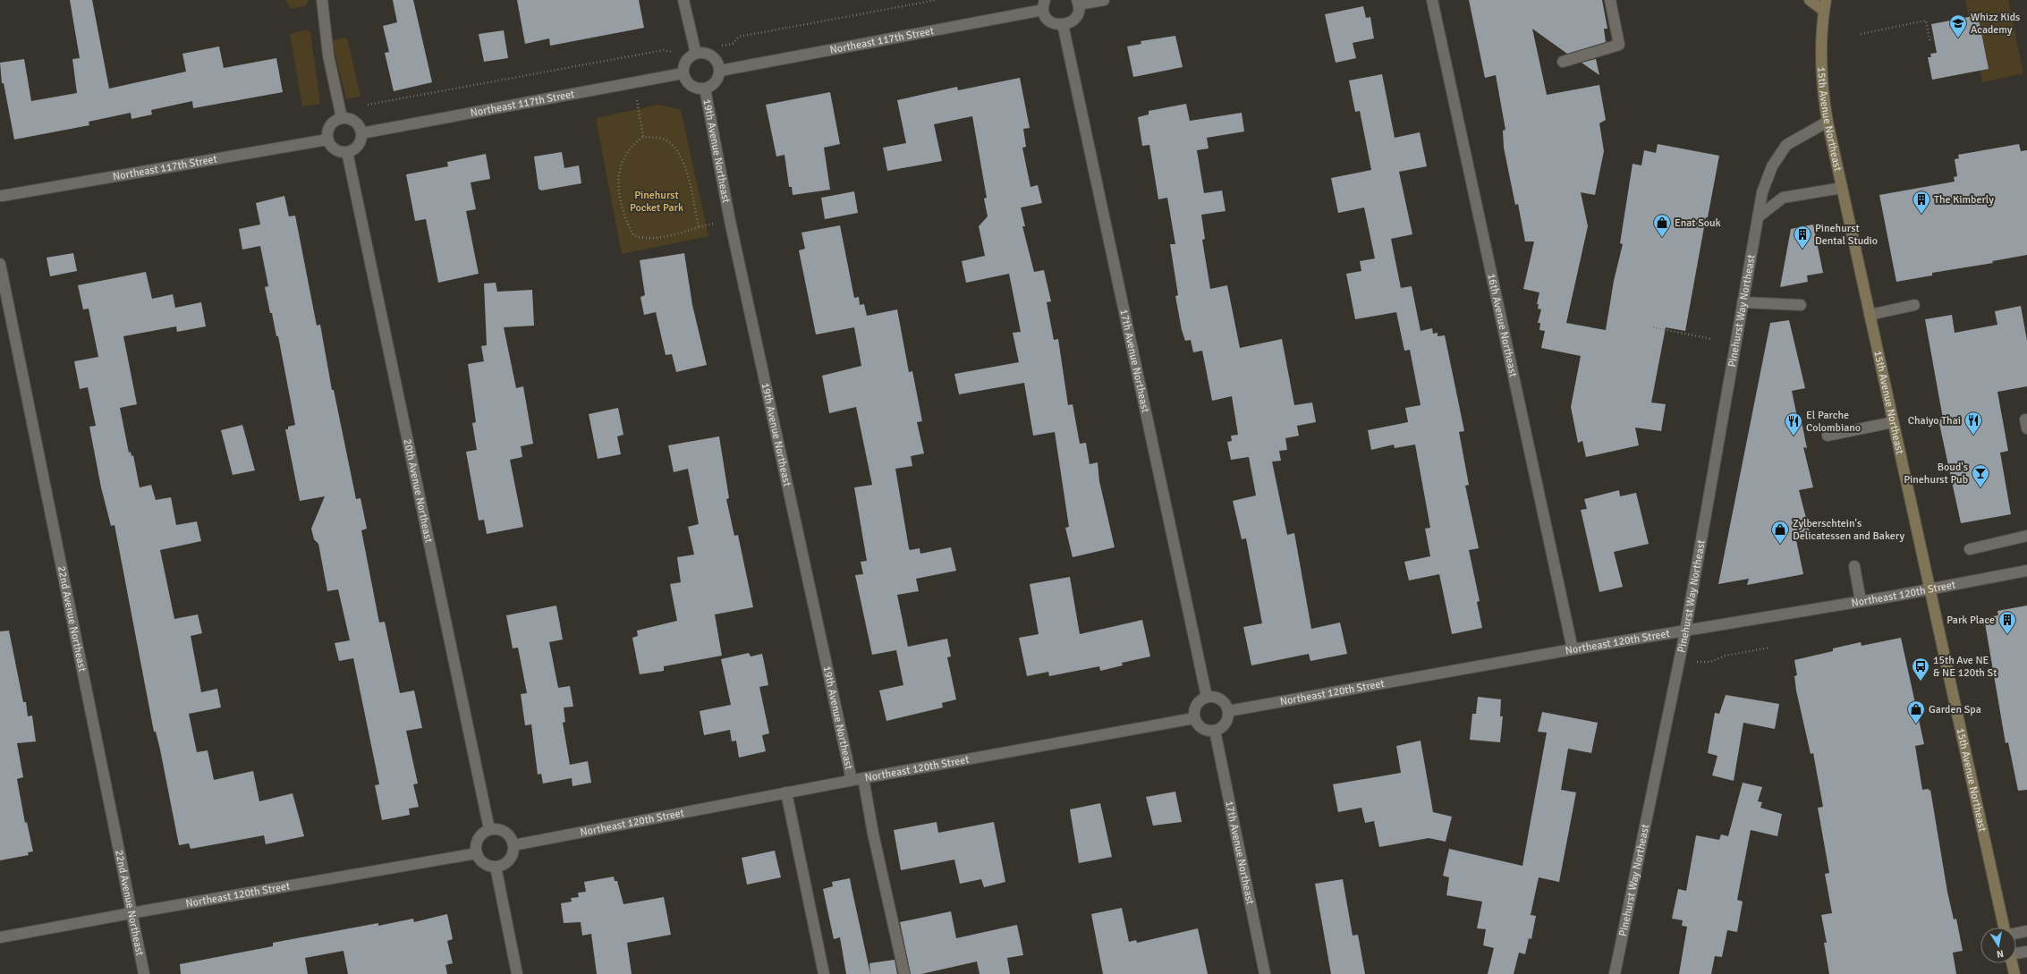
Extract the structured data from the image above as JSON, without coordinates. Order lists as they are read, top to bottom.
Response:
{
  "streets": {
    "main road": ["15th Avenue Northeast"],
    "street": [
      "Northeast 117th Street",
      "19th Avenue Northeast",
      "Pinehurst Way Northeast",
      "16th Avenue Northeast",
      "17th Avenue Northeast",
      "20th Avenue Northeast",
      "Northeast 120th Street",
      "22nd Avenue Northeast"
    ]
  },
  "crossings": [
    ["Northeast 117th Street", "19th Avenue Northeast"],
    ["Northeast 117th Street", "20th Avenue Northeast"],
    ["15th Avenue Northeast", "Pinehurst Way Northeast"],
    ["15th Avenue Northeast", "Northeast 120th Street"],
    ["19th Avenue Northeast", "Northeast 120th Street"],
    ["Pinehurst Way Northeast", "Northeast 120th Street"],
    ["16th Avenue Northeast", "Northeast 120th Street"],
    ["17th Avenue Northeast", "Northeast 120th Street"],
    ["20th Avenue Northeast", "Northeast 120th Street"],
    ["Northeast 120th Street", "22nd Avenue Northeast"]
  ],
  "parks": ["Pinehurst Pocket Park"],
  "places": {
    "school or university": ["Whizz Kids Academy"],
    "building": ["The Kimberly", "Pinehurst Dental Studio", "Park Place"],
    "shop": ["Enat Souk", "Zylberschtein's Delicatessen and Bakery", "Garden Spa"],
    "restaurant": ["Chaiyo Thai", "El Parche Colombiano"],
    "bar": ["Boud's Pinehurst Pub"],
    "bus stop": ["15th Ave NE & NE 120th St"]
  },
  "north": "bottom"
}
